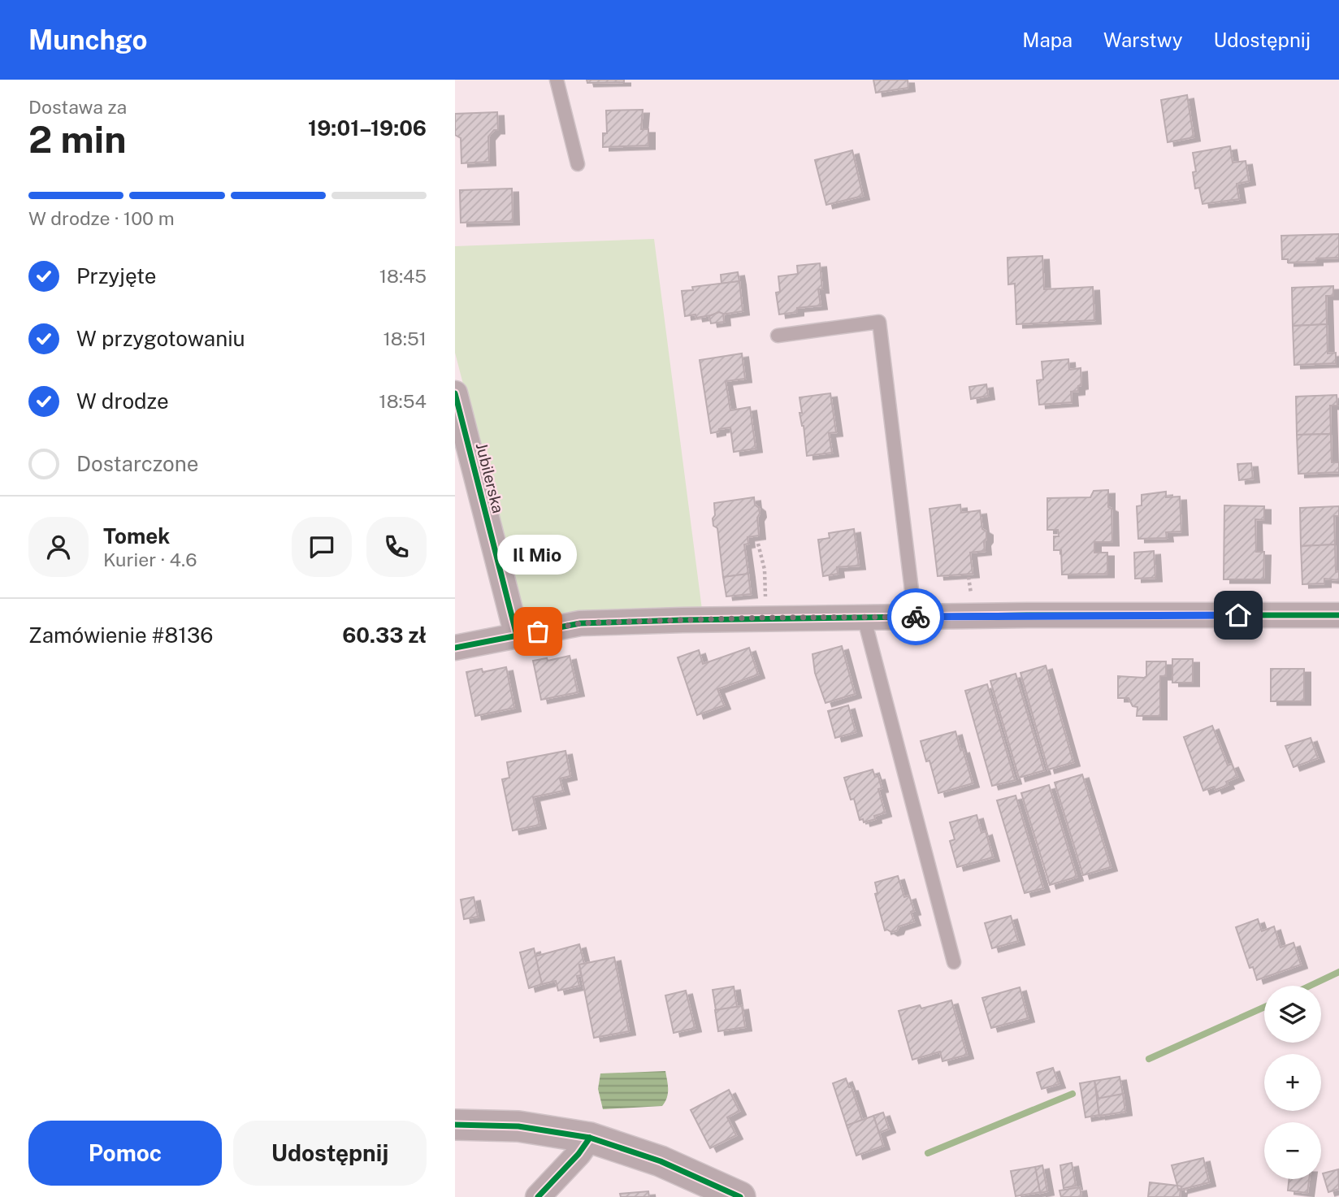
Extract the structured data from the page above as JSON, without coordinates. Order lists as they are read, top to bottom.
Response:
{
  "streets": {
    "street": ["Jubilerska"]
  },
  "places": ["Il Mio"],
  "page": {
    "header": "Munchgo",
    "nav": ["Mapa", "Warstwy", "Udostępnij"],
    "heading": ["2 min", "Dostawa za", "19:01–19:06"],
    "panel": [
      "Tomek",
      "Kurier · 4.6",
      "Zamówienie #8136",
      "60.33 zł"
    ],
    "bar": "W drodze · 100 m",
    "list": [
      ["Przyjęte", "18:45"],
      ["W przygotowaniu", "18:51"],
      ["W drodze", "18:54"],
      "Dostarczone"
    ],
    "bubble": "Il Mio",
    "map_buttons": ["+", "−"],
    "buttons": ["Pomoc", "Udostępnij"]
  }
}
